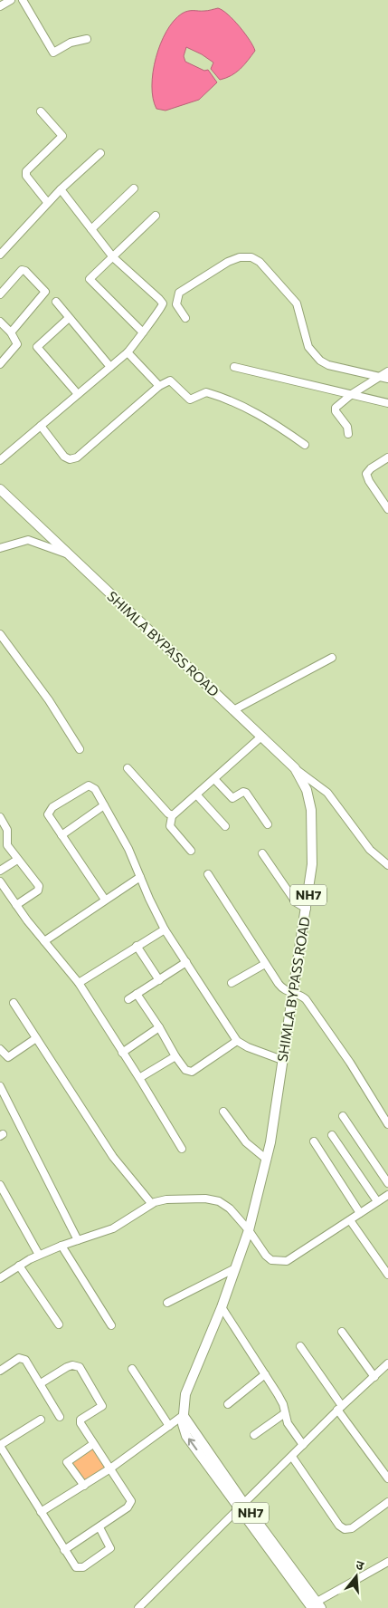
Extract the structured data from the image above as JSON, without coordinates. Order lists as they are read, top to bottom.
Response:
{
  "streets": {
    "highway": ["SHIMLA BYPASS ROAD", "NH7"]
  },
  "crossings": [
    ["SHIMLA BYPASS ROAD", "NH7"]
  ],
  "north": "top"
}
